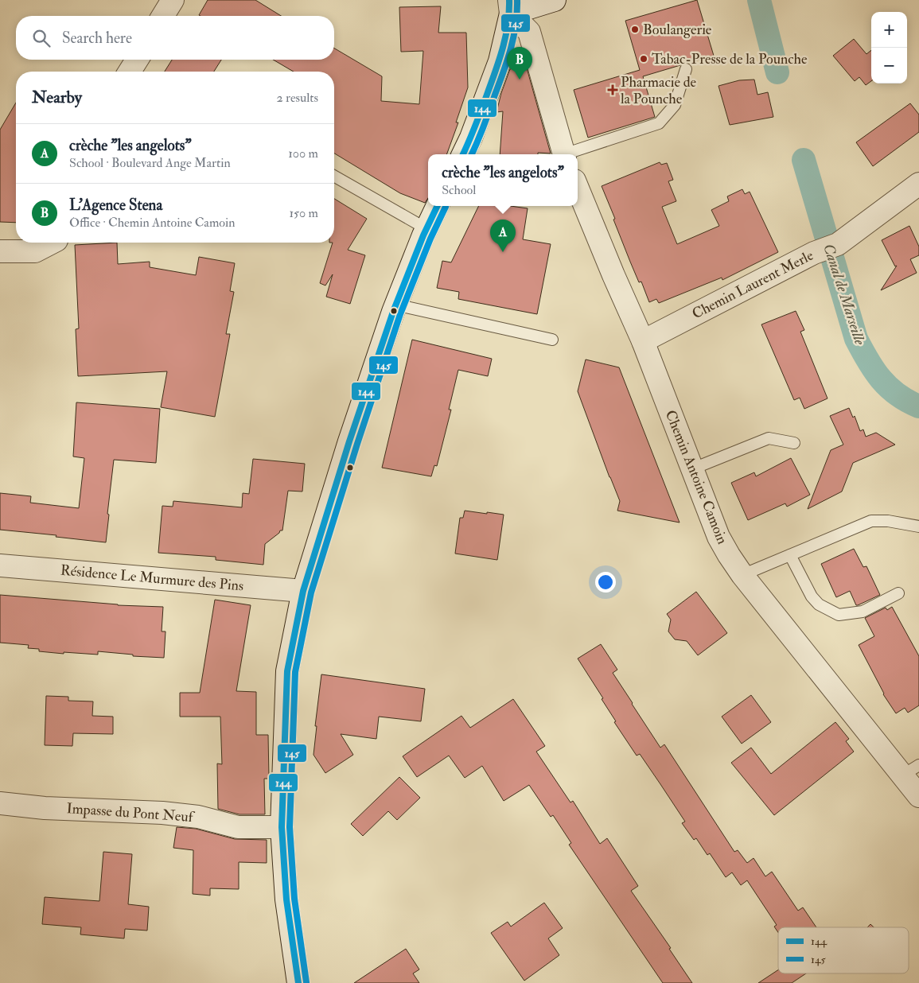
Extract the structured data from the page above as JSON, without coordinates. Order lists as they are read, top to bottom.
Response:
{
  "streets": {
    "street": [
      "Chemin Laurent Merle",
      "Chemin Antoine Camoin",
      "Résidence Le Murmure des Pins",
      "Impasse du Pont Neuf"
    ]
  },
  "crossings": [
    ["Chemin Laurent Merle", "Chemin Antoine Camoin"]
  ],
  "water": ["Canal de Marseille"],
  "places": {
    "other": ["Boulangerie", "Tabac-Presse de la Pounche"],
    "health": ["Pharmacie de la Pounche"]
  },
  "lines": ["transit line 144", "transit line 145"],
  "legend": ["144", "145"],
  "page": {
    "map_buttons": ["+", "−"],
    "search": "Search here",
    "pins": ["B", "A"],
    "heading": ["Nearby", "2 results"],
    "list": [
      {
        "mark": "A",
        "name": "crèche \"les angelots\"",
        "note": "School · Boulevard Ange Martin",
        "value": "100 m"
      },
      {
        "mark": "B",
        "name": "L'Agence Stena",
        "note": "Office · Chemin Antoine Camoin",
        "value": "150 m"
      }
    ],
    "popup": ["crèche \"les angelots\"", "School"]
  }
}
